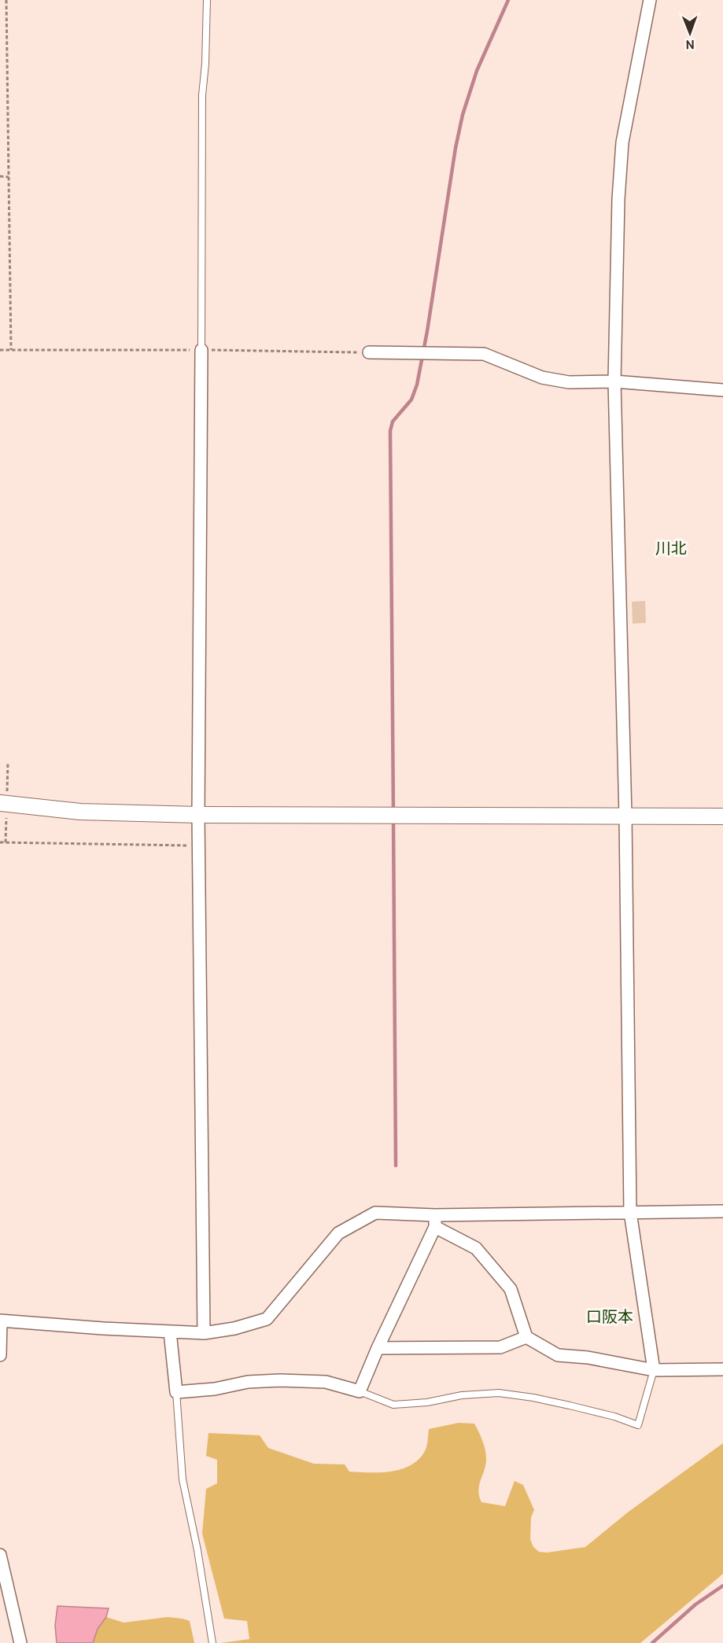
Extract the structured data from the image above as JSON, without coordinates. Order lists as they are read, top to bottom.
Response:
{
  "districts": ["川北", "口阪本"],
  "north": "bottom"
}
